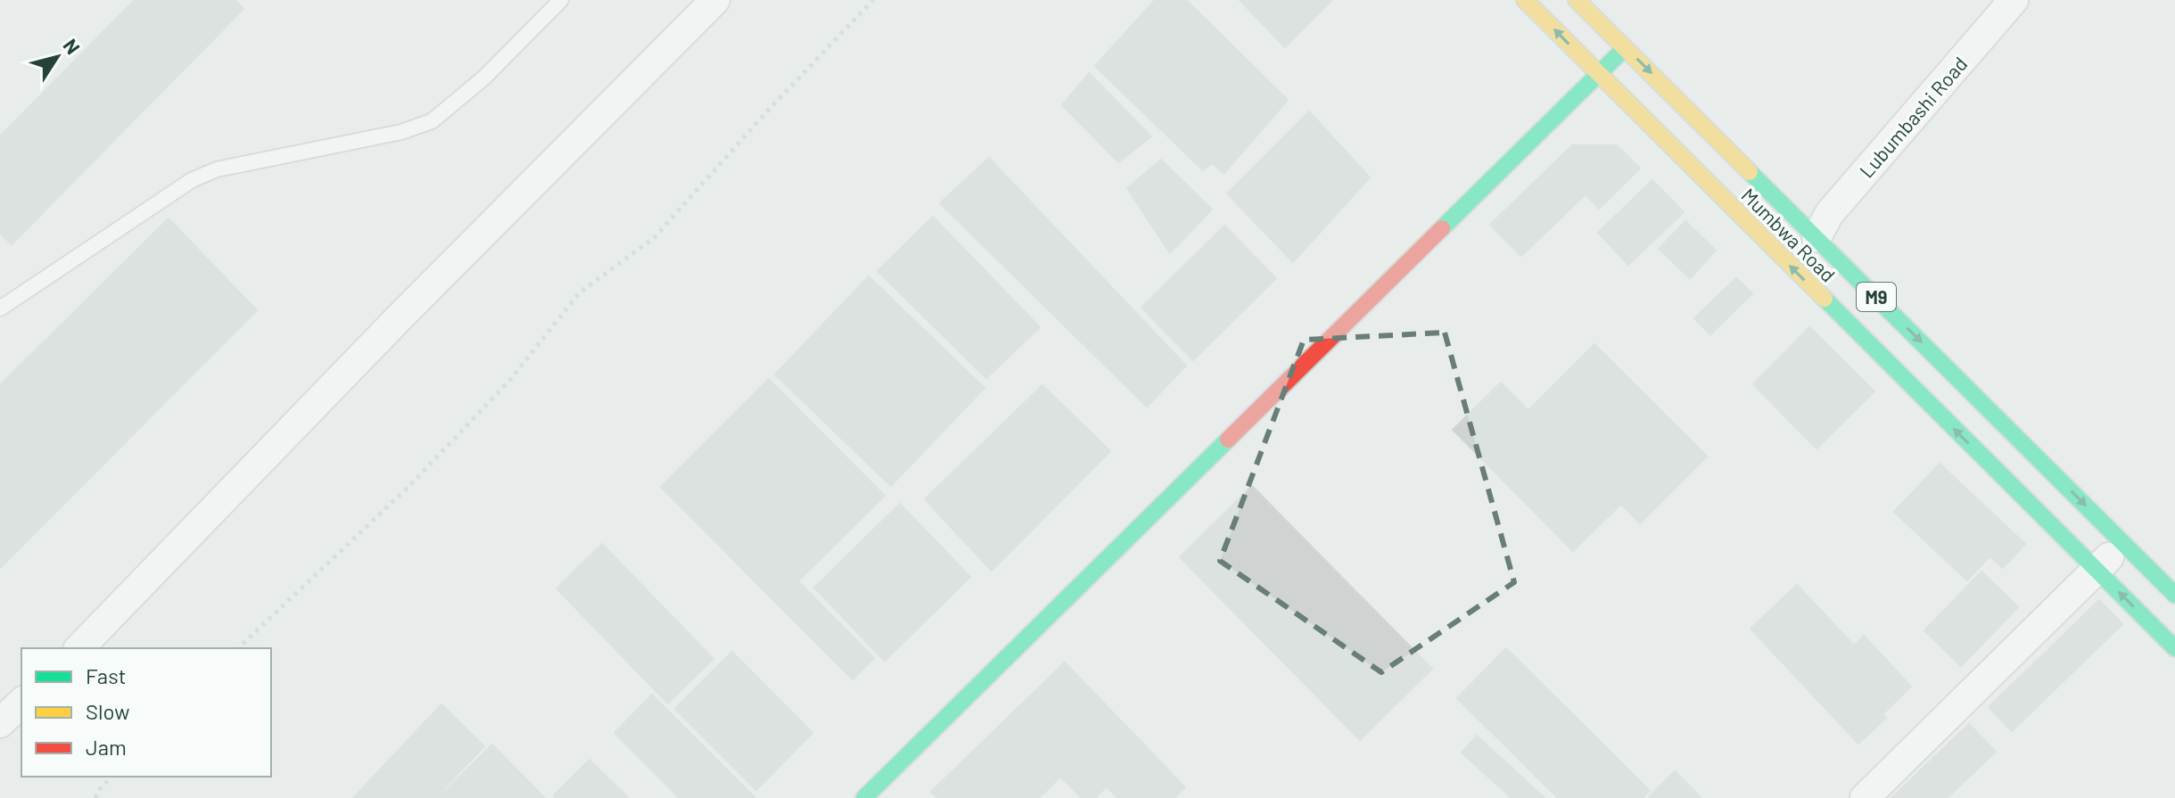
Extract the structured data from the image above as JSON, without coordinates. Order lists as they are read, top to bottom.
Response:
{
  "streets": {
    "main road": ["Mumbwa Road", "M9"],
    "street": ["Lubumbashi Road"]
  },
  "crossings": [
    ["Lubumbashi Road", "Mumbwa Road"]
  ],
  "legend": ["Fast", "Slow", "Jam"],
  "north": "top right"
}
